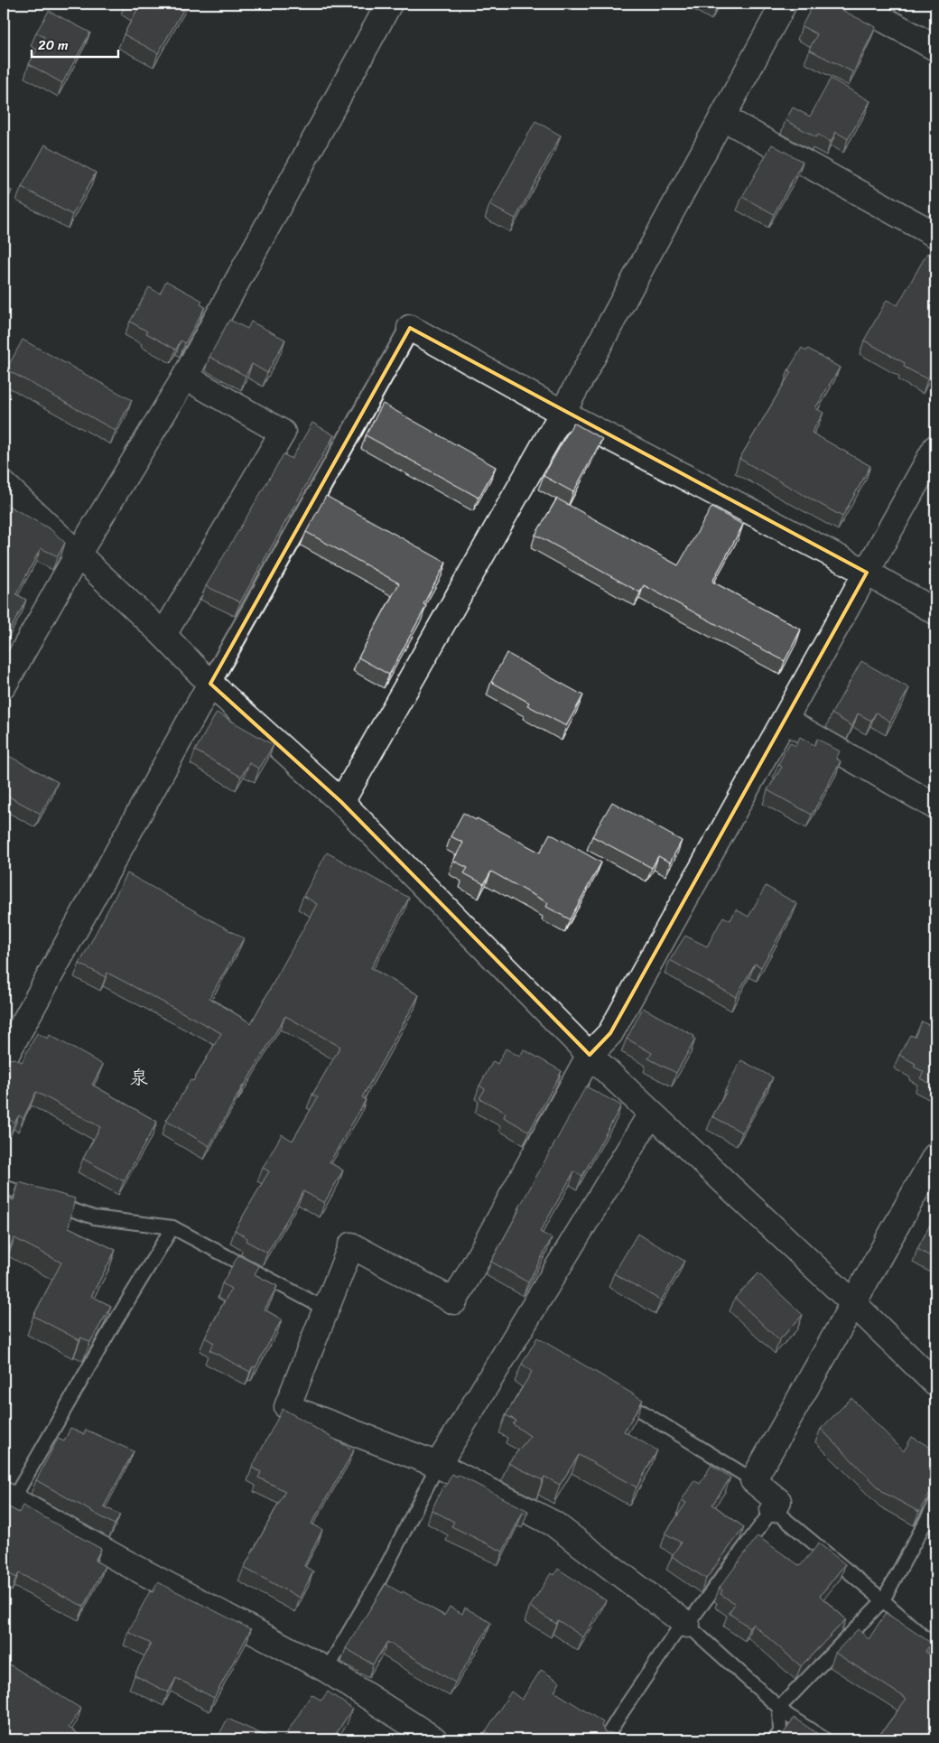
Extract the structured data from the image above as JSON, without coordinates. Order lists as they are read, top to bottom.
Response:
{
  "districts": ["泉"],
  "scale_bar": "20 m"
}
